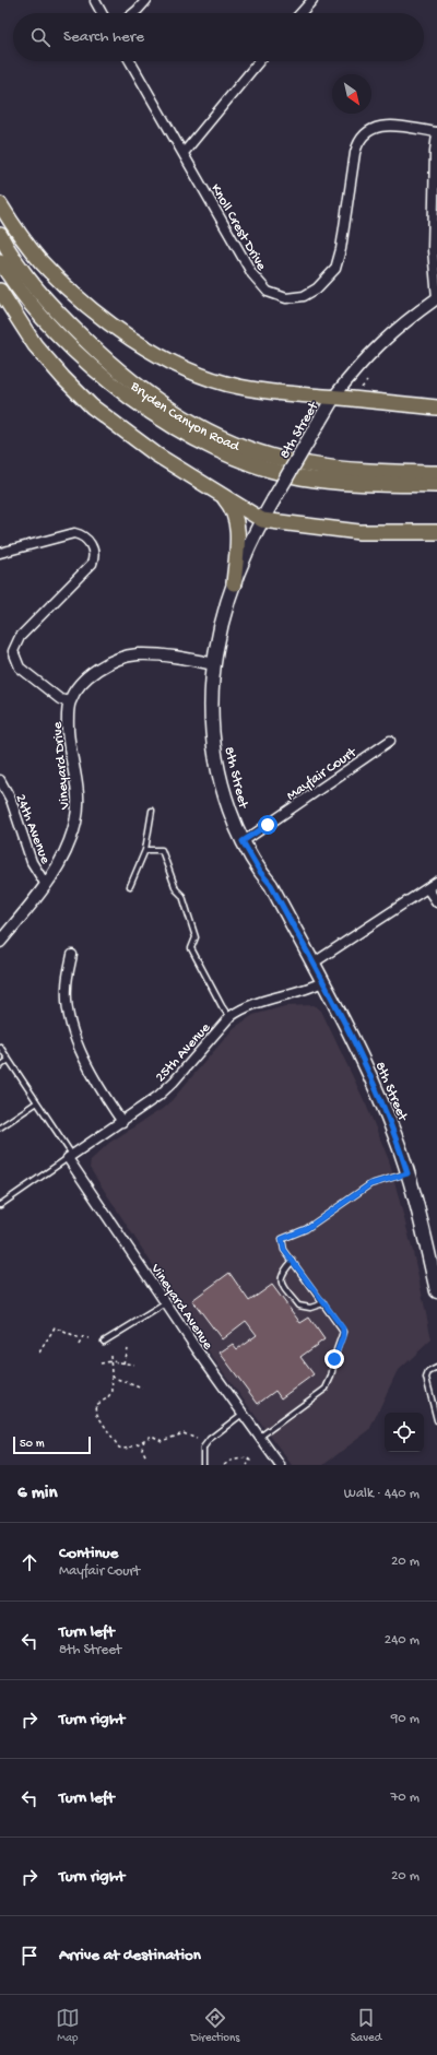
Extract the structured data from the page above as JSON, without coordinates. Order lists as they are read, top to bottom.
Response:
{
  "streets": {
    "main road": ["Bryden Canyon Road", "8th Street"],
    "street": [
      "Knoll Crest Drive",
      "Vineyard Drive",
      "Mayfair Court",
      "24th Avenue",
      "25th Avenue",
      "Vineyard Avenue"
    ]
  },
  "crossings": [
    ["8th Street", "Vineyard Drive"],
    ["8th Street", "Mayfair Court"],
    ["8th Street", "25th Avenue"],
    ["Vineyard Drive", "24th Avenue"],
    ["25th Avenue", "Vineyard Avenue"]
  ],
  "scale_bar": "50 m",
  "north": "bottom right",
  "page": {
    "search": "Search here",
    "scale": "50 m",
    "heading": ["6 min", "Walk · 440 m"],
    "list": [
      ["Continue", "Mayfair Court", "20 m"],
      ["Turn left", "8th Street", "240 m"],
      ["Turn right", "90 m"],
      ["Turn left", "70 m"],
      ["Turn right", "20 m"],
      "Arrive at destination"
    ],
    "nav": ["Map", "Directions", "Saved"]
  }
}
